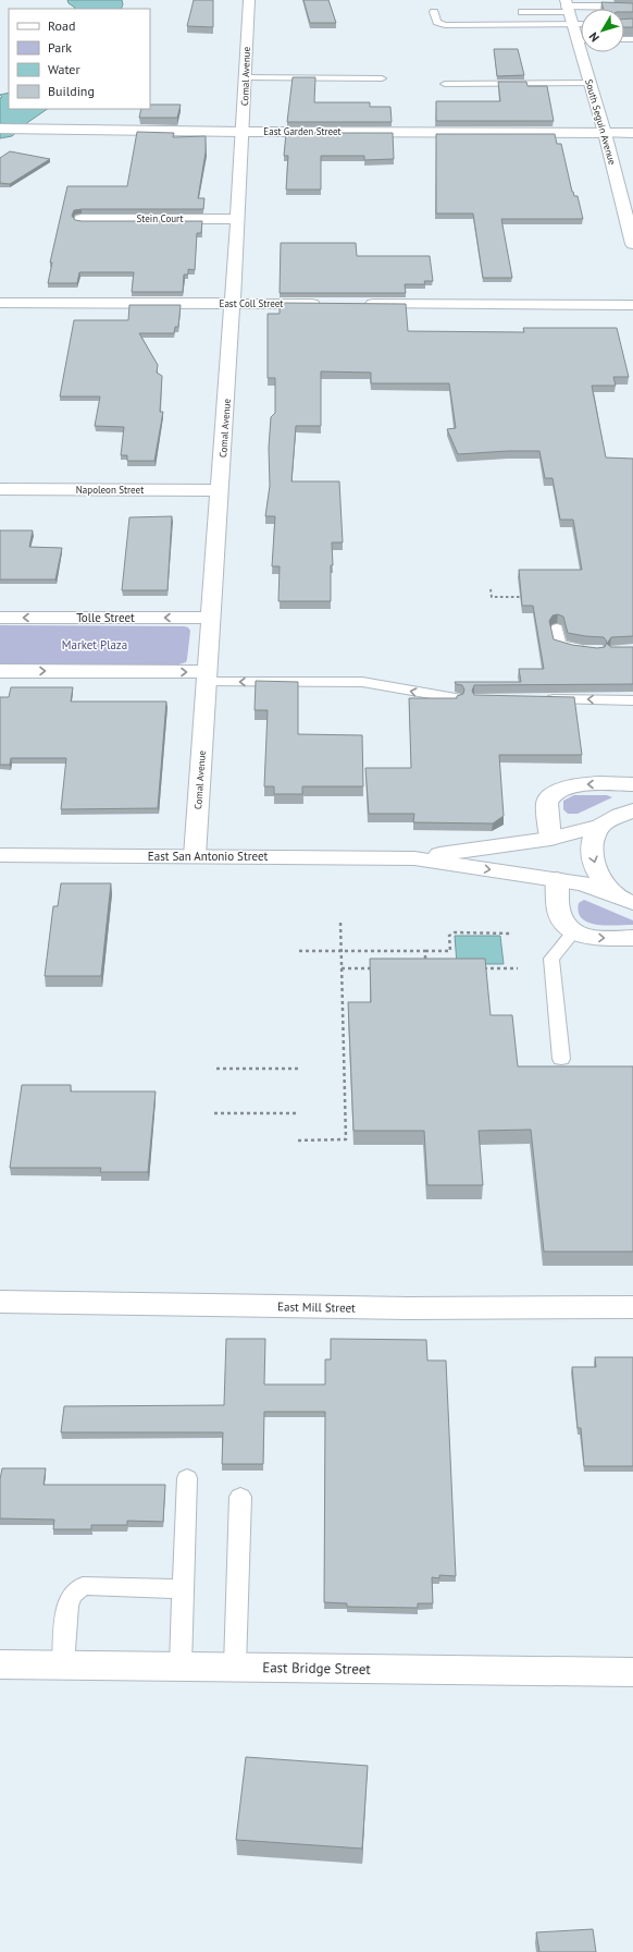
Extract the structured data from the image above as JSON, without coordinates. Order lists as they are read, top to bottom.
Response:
{
  "streets": {
    "street": [
      "Comal Avenue",
      "South Seguin Avenue",
      "East Garden Street",
      "Stein Court",
      "East Coll Street",
      "Napoleon Street",
      "Tolle Street",
      "East San Antonio Street",
      "East Mill Street",
      "East Bridge Street"
    ]
  },
  "crossings": [
    ["Comal Avenue", "East Garden Street"],
    ["Comal Avenue", "Stein Court"],
    ["Comal Avenue", "East Coll Street"],
    ["Comal Avenue", "Napoleon Street"],
    ["Comal Avenue", "Tolle Street"],
    ["Comal Avenue", "East San Antonio Street"],
    ["South Seguin Avenue", "East Garden Street"]
  ],
  "parks": ["Market Plaza"],
  "legend": [
    "Road",
    "Park",
    "Water",
    "Building"
  ],
  "north": "bottom left"
}
